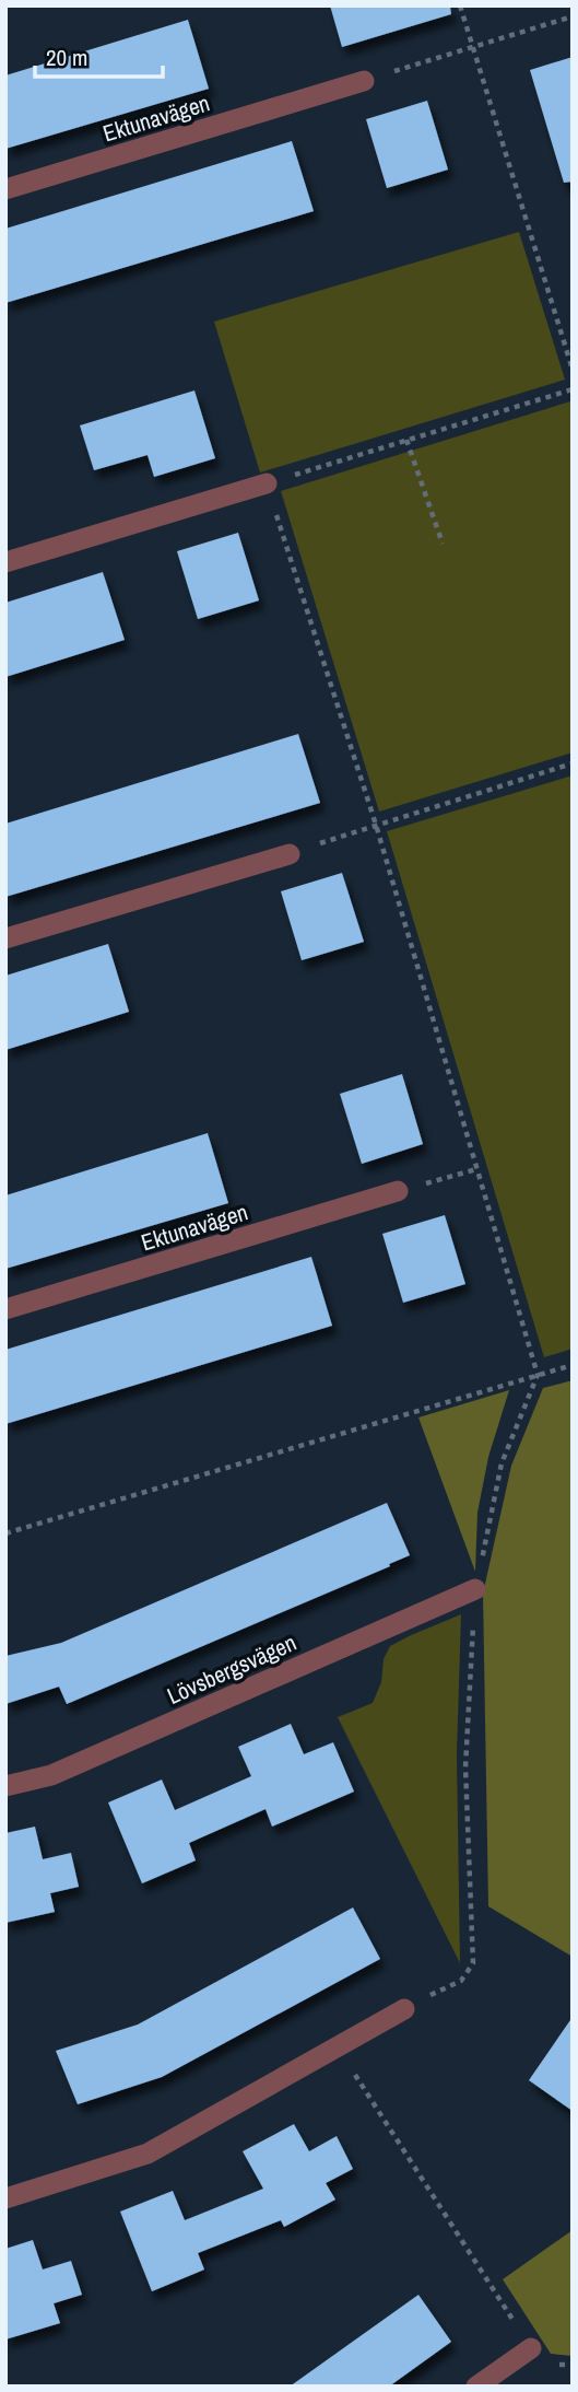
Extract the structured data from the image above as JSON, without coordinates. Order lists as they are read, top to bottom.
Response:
{
  "streets": {
    "street": ["Ektunavägen", "Lövsbergsvägen"]
  },
  "scale_bar": "20 m"
}
